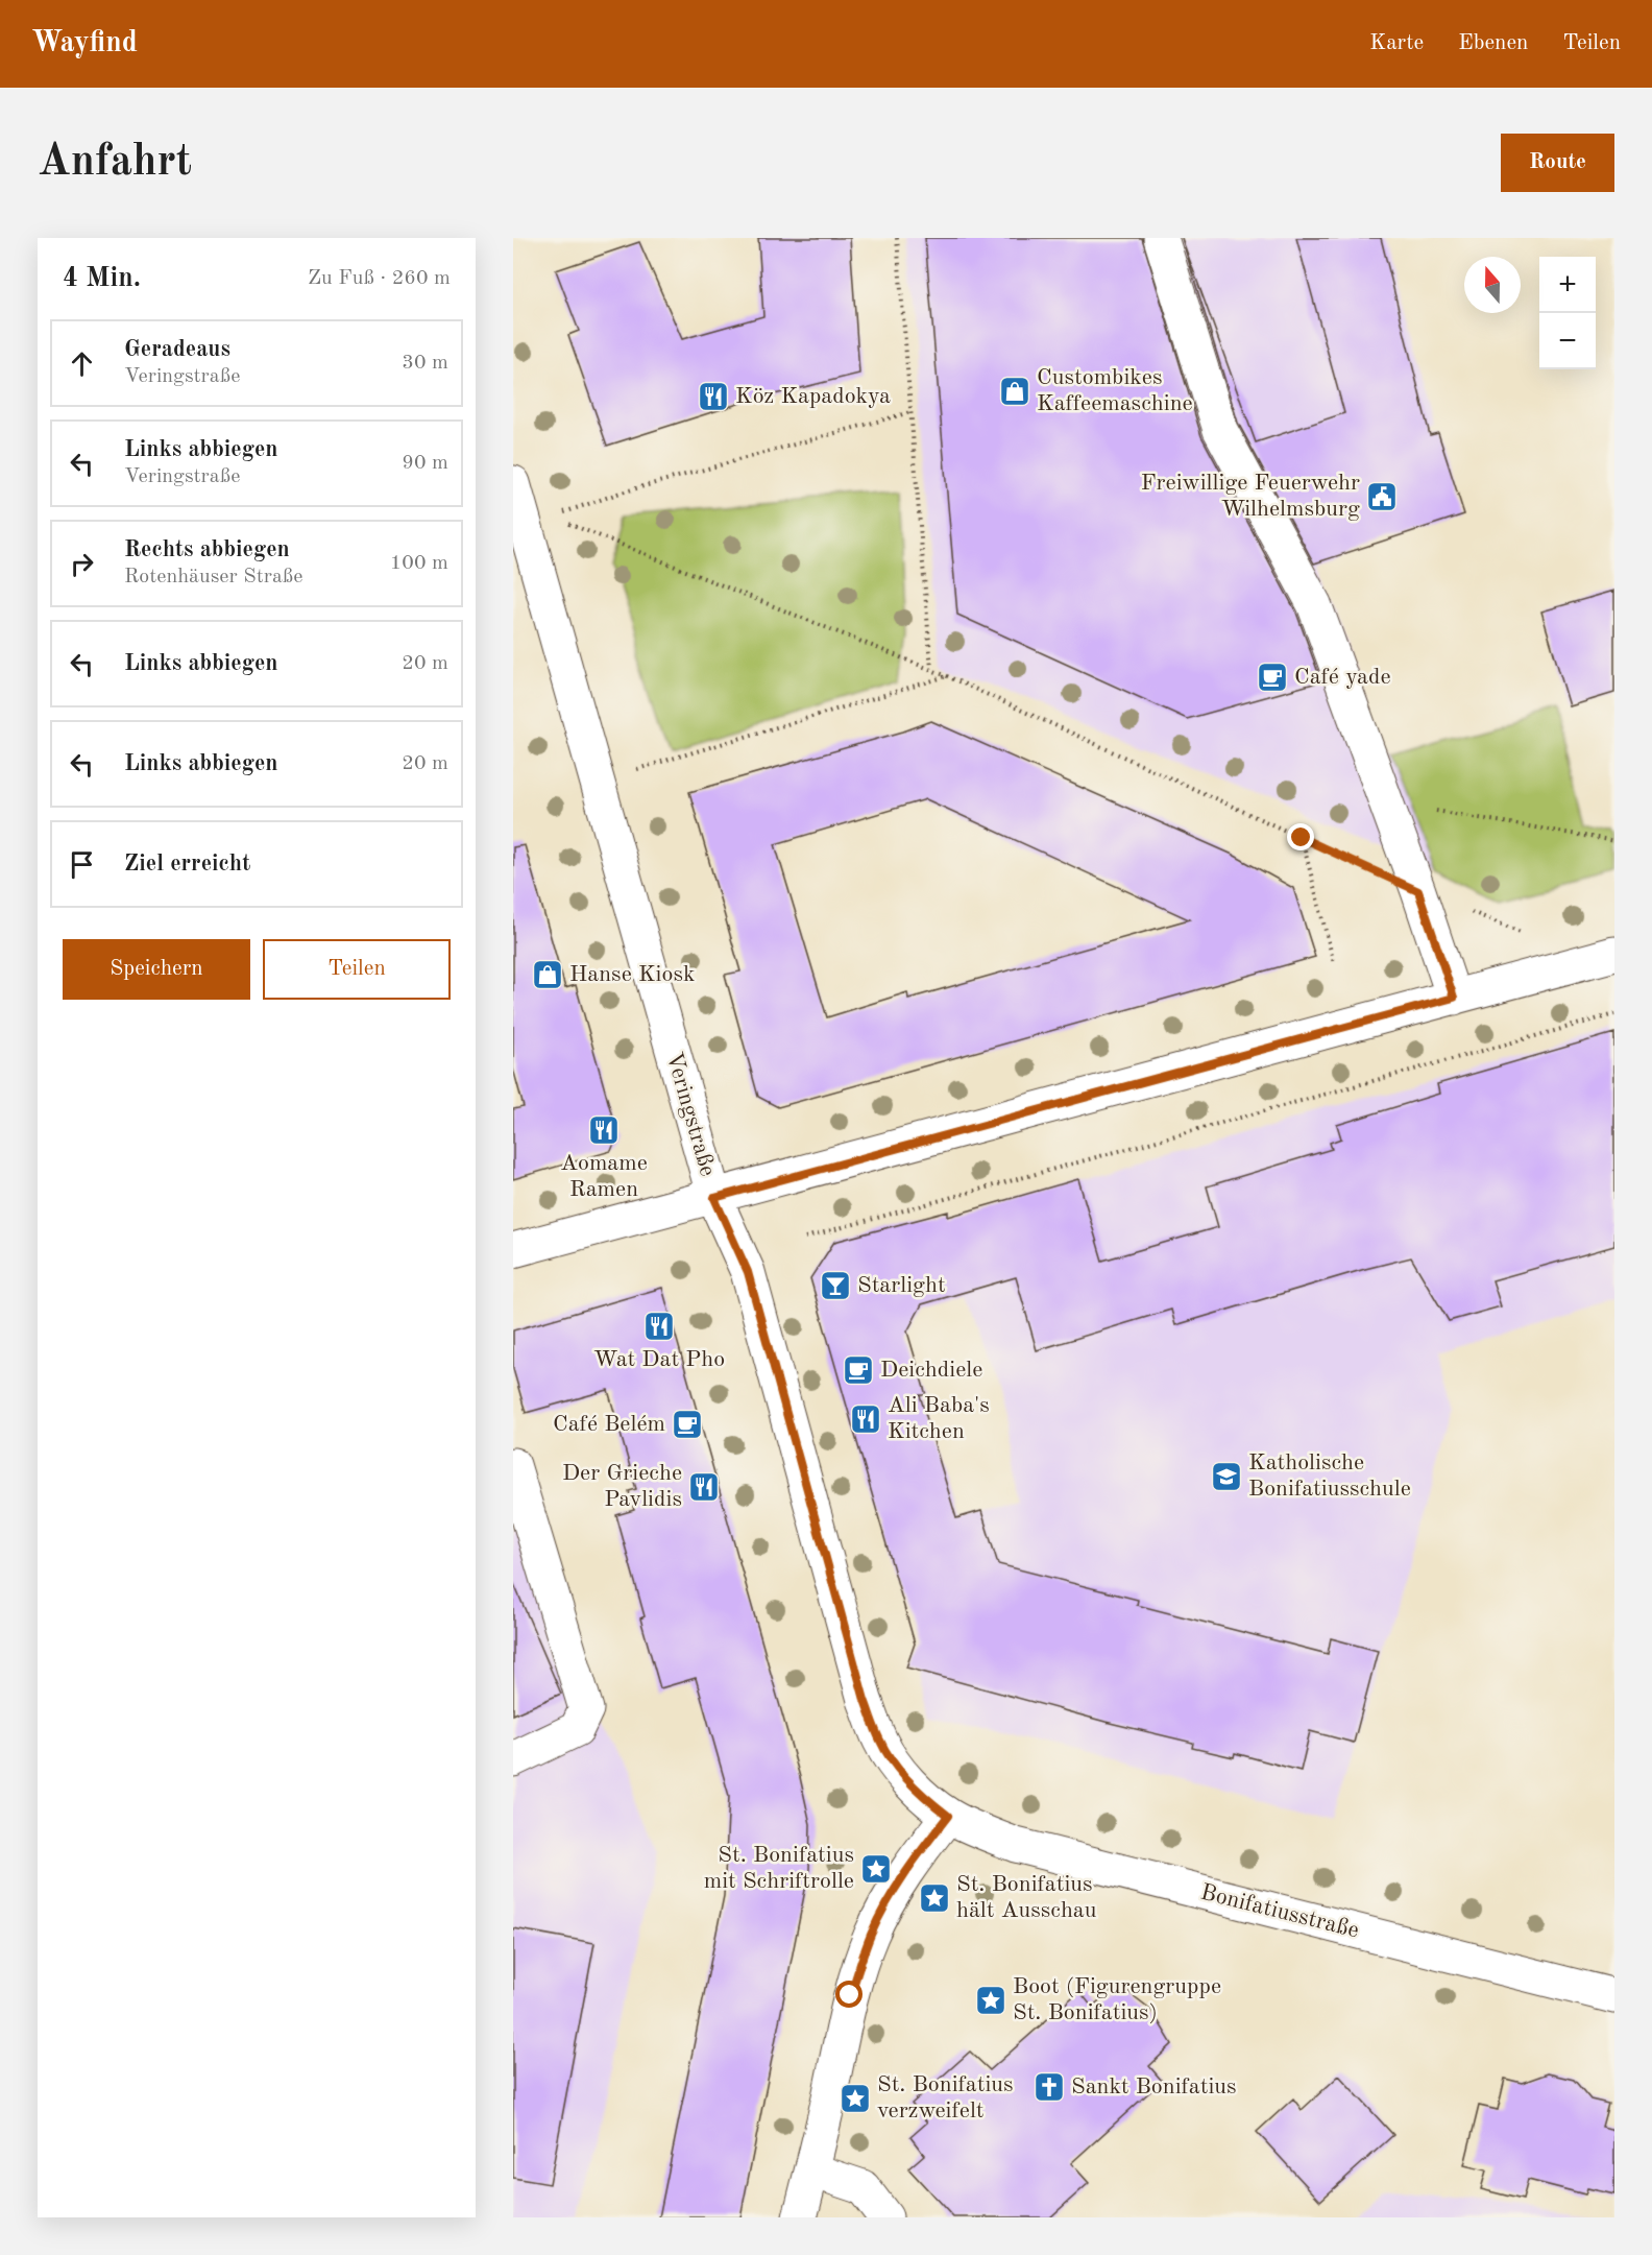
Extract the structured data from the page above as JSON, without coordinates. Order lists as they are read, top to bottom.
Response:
{
  "streets": {
    "street": ["Veringstraße", "Bonifatiusstraße"]
  },
  "crossings": [
    ["Veringstraße", "Bonifatiusstraße"]
  ],
  "places": {
    "shop": ["Custombikes Kaffeemaschine", "Hanse Kiosk"],
    "restaurant": [
      "Köz Kapadokya",
      "Aomame Ramen",
      "Wat Dat Pho",
      "Ali Baba's Kitchen",
      "Der Grieche Pavlidis"
    ],
    "public building": ["Freiwillige Feuerwehr Wilhelmsburg"],
    "cafe": ["Café yade", "Deichdiele", "Café Belém"],
    "bar": ["Starlight"],
    "school or university": ["Katholische Bonifatiusschule"],
    "place": [
      "St. Bonifatius mit Schriftrolle",
      "St. Bonifatius hält Ausschau",
      "Boot (Figurengruppe St. Bonifatius)",
      "St. Bonifatius verzweifelt"
    ],
    "church": ["Sankt Bonifatius"]
  },
  "north": "top",
  "page": {
    "header": "Wayfind",
    "nav": ["Karte", "Ebenen", "Teilen"],
    "buttons": [
      "Route",
      ["Speichern", "Teilen"]
    ],
    "title": "Anfahrt",
    "heading": ["4 Min.", "Zu Fuß · 260 m"],
    "map_buttons": ["+", "−"],
    "list": [
      ["Geradeaus", "Veringstraße", "30 m"],
      ["Links abbiegen", "Veringstraße", "90 m"],
      ["Rechts abbiegen", "Rotenhäuser Straße", "100 m"],
      ["Links abbiegen", "20 m"],
      ["Links abbiegen", "20 m"],
      "Ziel erreicht"
    ]
  }
}
